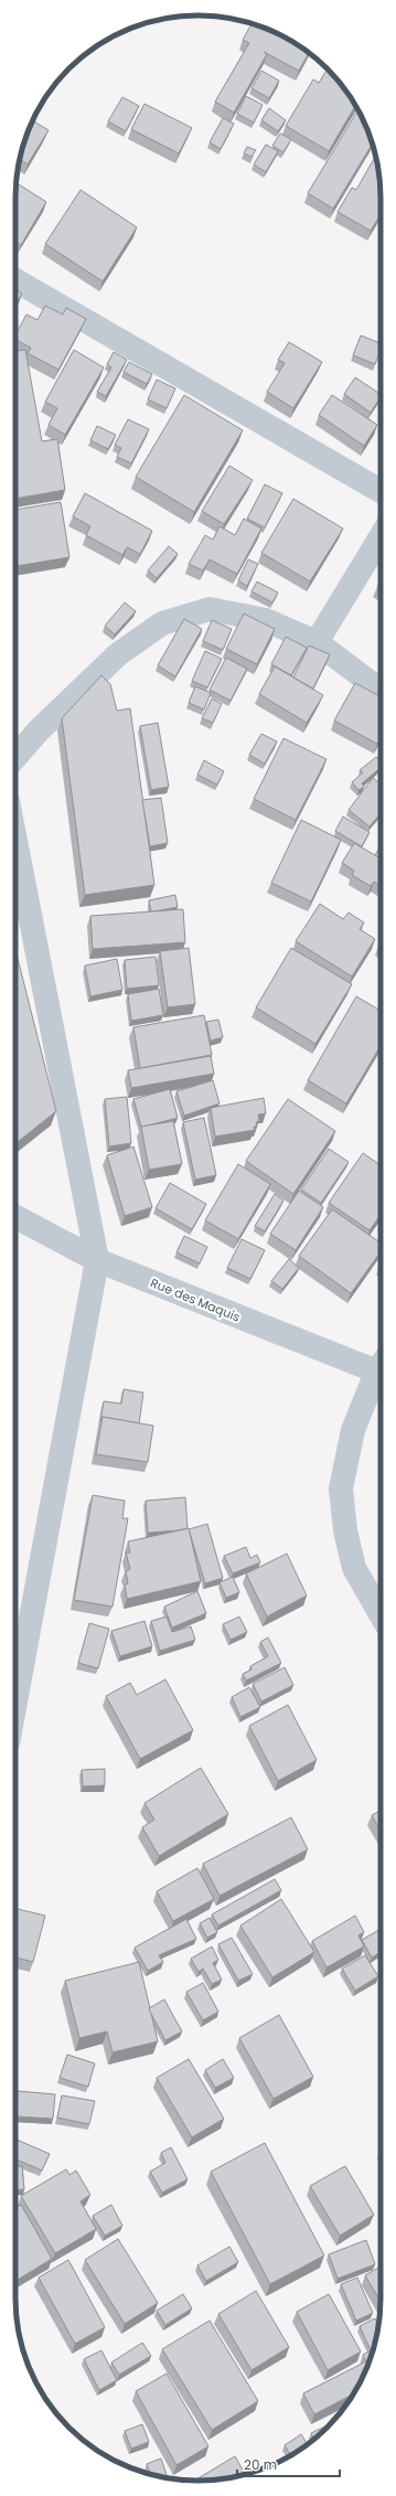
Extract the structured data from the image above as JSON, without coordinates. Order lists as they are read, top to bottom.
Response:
{
  "streets": {
    "street": ["Rue des Maquis"]
  },
  "scale_bar": "20 m"
}
